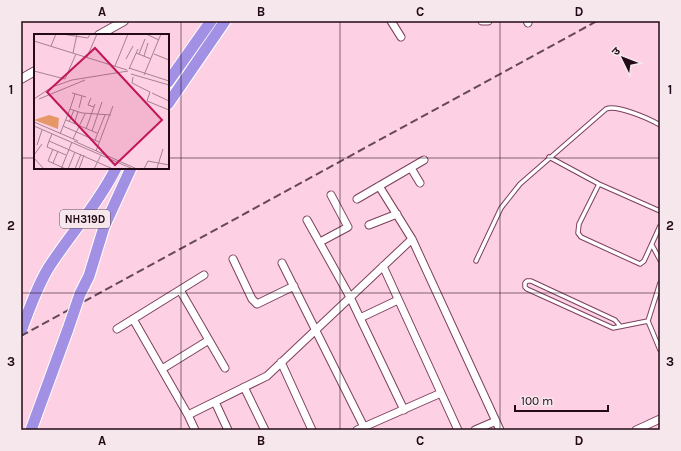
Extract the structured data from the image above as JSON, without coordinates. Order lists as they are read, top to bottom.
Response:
{
  "streets": {
    "highway": ["NH319D"]
  },
  "scale_bar": "100 m",
  "north": "top left",
  "grid": {
    "columns": [
      "A",
      "B",
      "C",
      "D"
    ],
    "rows": ["1", "2", "3"]
  }
}
